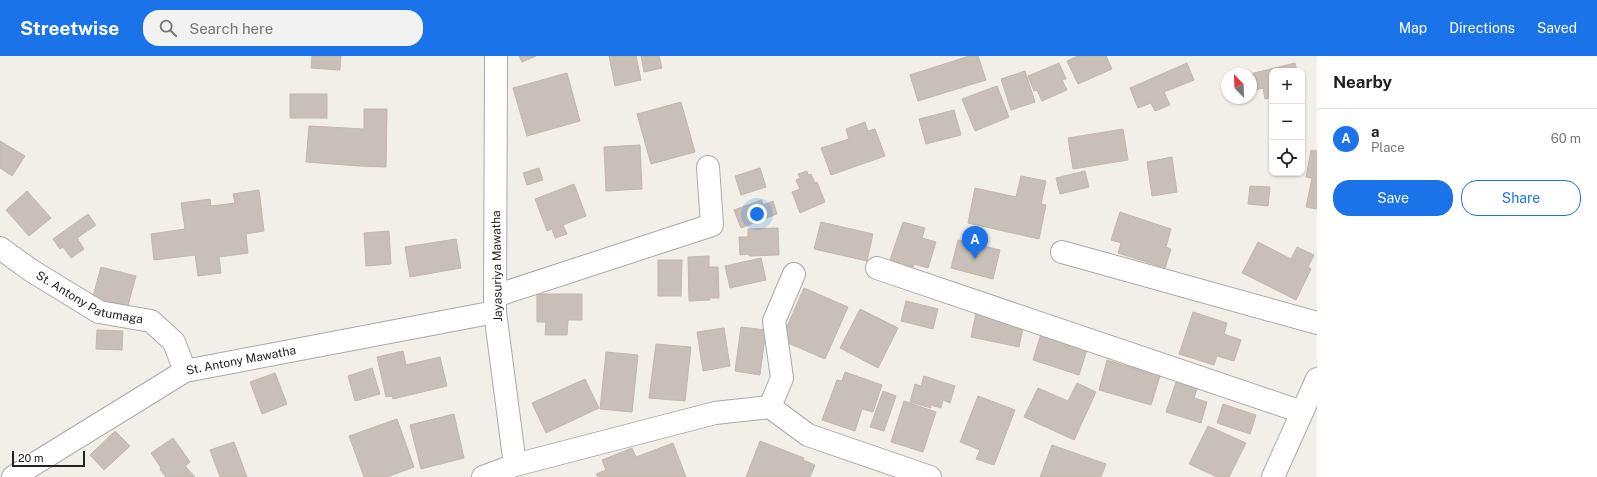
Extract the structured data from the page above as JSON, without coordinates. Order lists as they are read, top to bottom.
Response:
{
  "streets": {
    "street": ["Jayasuriya Mawatha", "St. Antony Patumaga", "St. Antony Mawatha"]
  },
  "crossings": [
    ["Jayasuriya Mawatha", "St. Antony Mawatha"],
    ["St. Antony Patumaga", "St. Antony Mawatha"]
  ],
  "scale_bar": "20 m",
  "north": "top left",
  "page": {
    "header": "Streetwise",
    "search": "Search here",
    "nav": ["Map", "Directions", "Saved"],
    "heading": "Nearby",
    "map_buttons": ["+", "−"],
    "list": [
      {
        "mark": "A",
        "name": "a",
        "note": "Place",
        "value": "60 m"
      }
    ],
    "buttons": ["Save", "Share"],
    "pins": "A",
    "scale": "20 m"
  }
}
